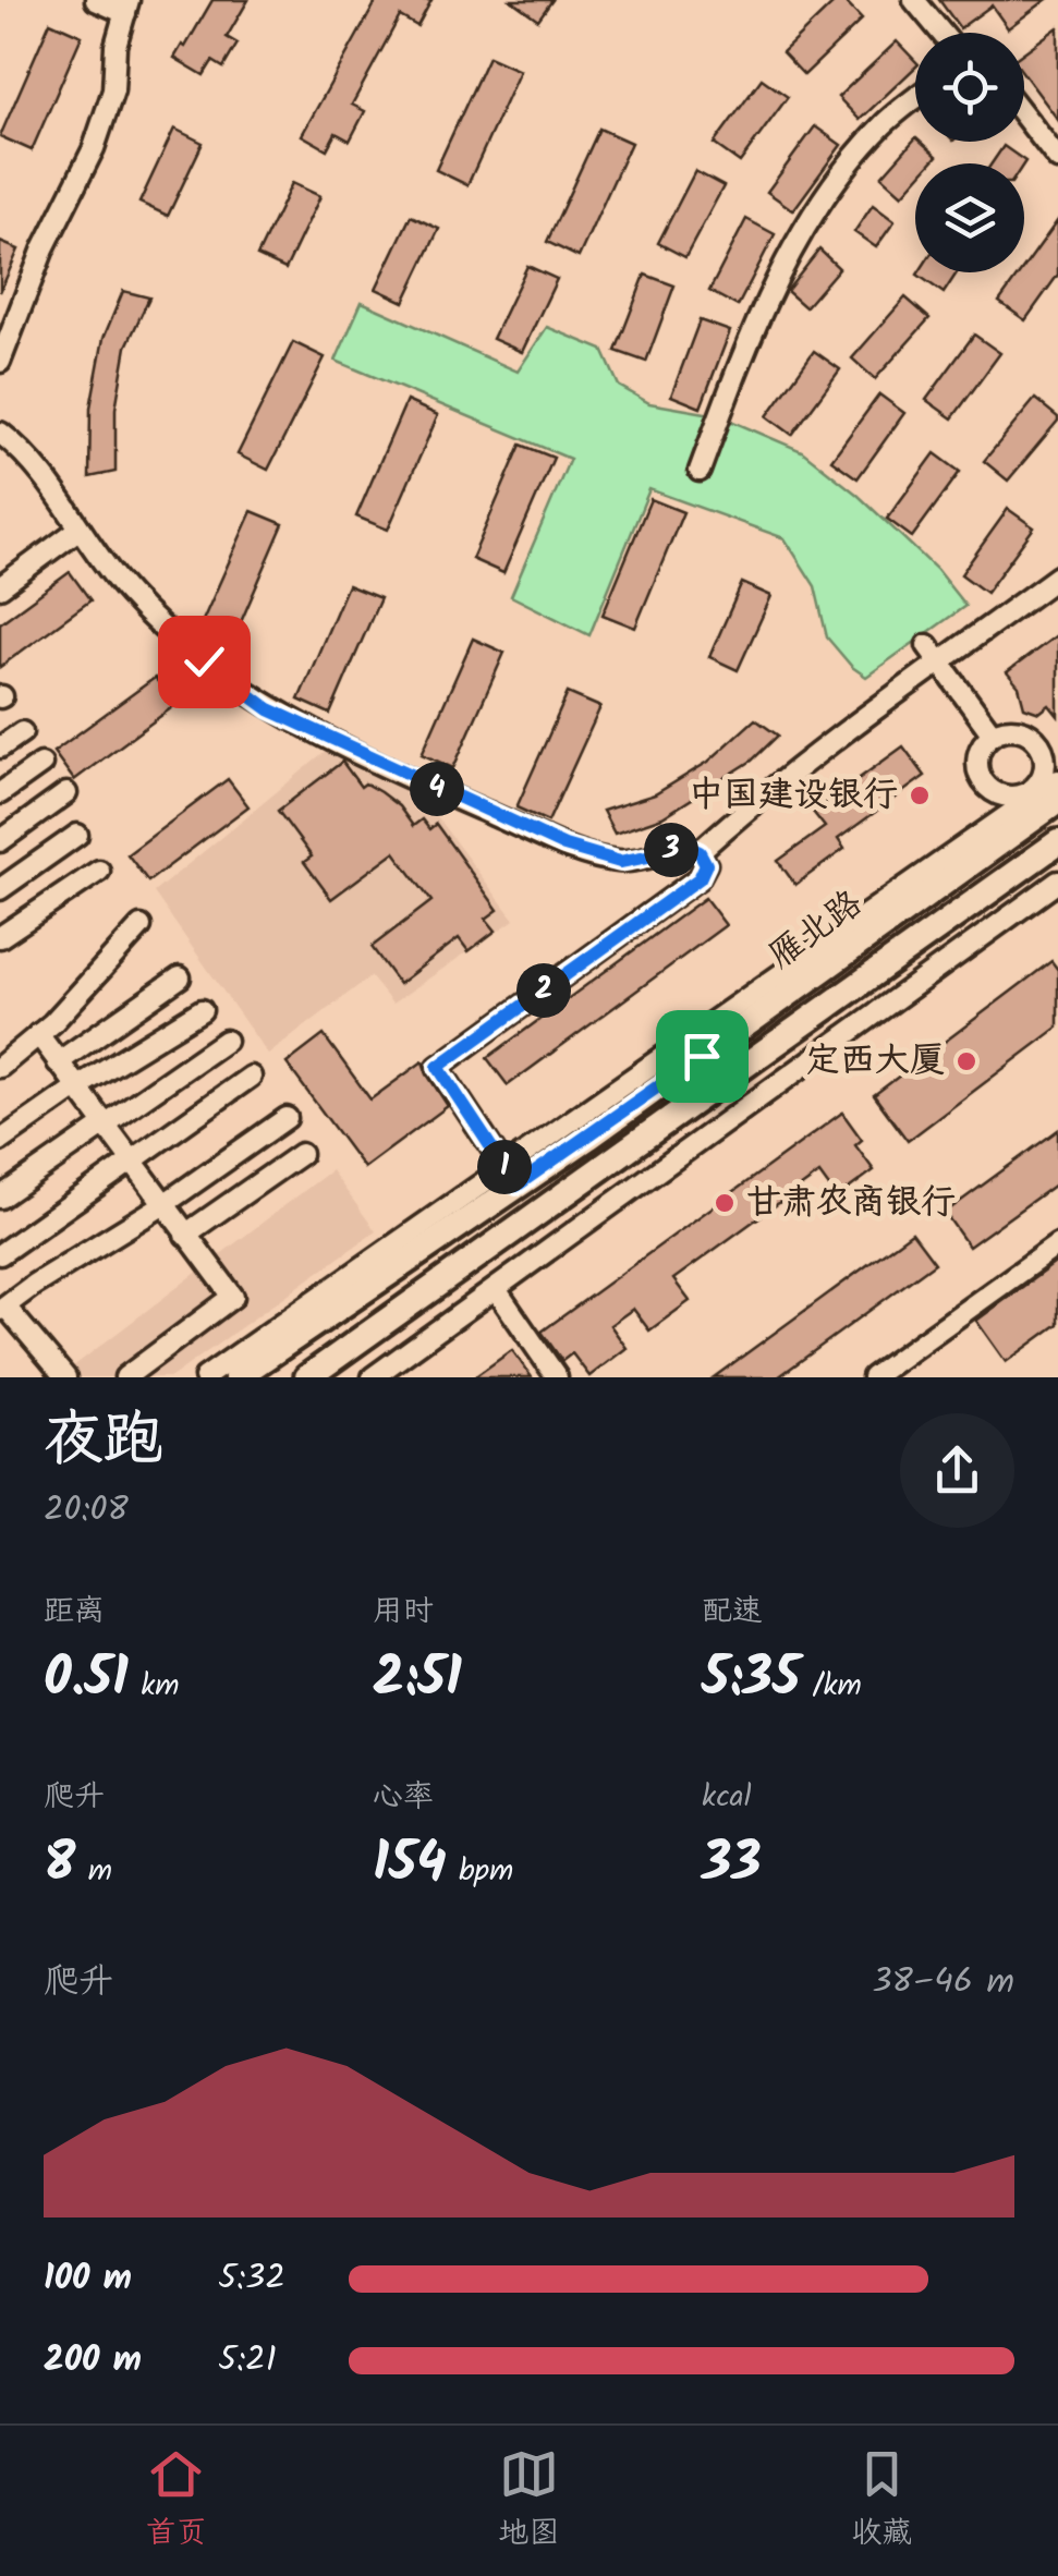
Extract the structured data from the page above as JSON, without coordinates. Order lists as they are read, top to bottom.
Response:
{
  "streets": {
    "main road": ["雁北路"]
  },
  "places": ["中国建设银行", "定西大厦", "甘肃农商银行"],
  "page": {
    "pins": [
      "4",
      "3",
      "2",
      "1"
    ],
    "heading": ["夜跑", "20:08"],
    "stats": [
      ["距离", "0.51 km"],
      ["用时", "2:51"],
      ["配速", "5:35 /km"],
      ["爬升", "8 m"],
      ["心率", "154 bpm"],
      ["kcal", "33"]
    ],
    "chart": ["爬升", "38–46 m"],
    "list": [
      {
        "name": "100 m",
        "note": "5:32"
      },
      {
        "name": "200 m",
        "note": "5:21"
      }
    ],
    "tabs": ["首页", "地图", "收藏"]
  }
}
